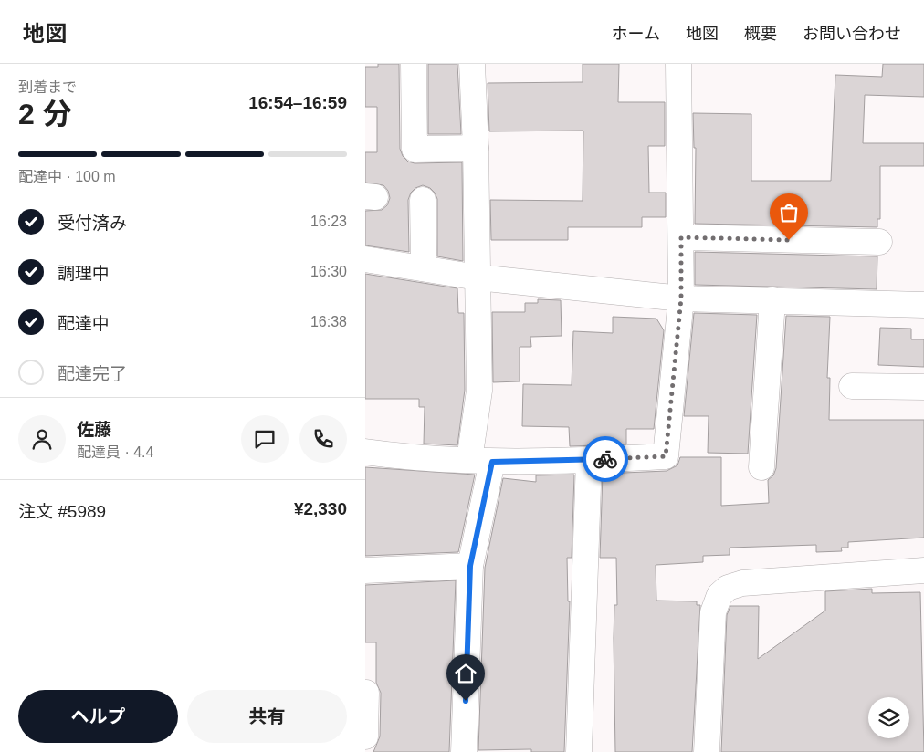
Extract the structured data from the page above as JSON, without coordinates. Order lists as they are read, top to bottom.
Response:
{
  "page": {
    "header": "地図",
    "nav": [
      "ホーム",
      "地図",
      "概要",
      "お問い合わせ"
    ],
    "heading": ["2 分", "到着まで", "16:54–16:59"],
    "panel": [
      "佐藤",
      "配達員 · 4.4",
      "注文 #5989",
      "¥2,330"
    ],
    "bar": "配達中 · 100 m",
    "list": [
      ["受付済み", "16:23"],
      ["調理中", "16:30"],
      ["配達中", "16:38"],
      "配達完了"
    ],
    "buttons": ["ヘルプ", "共有"]
  }
}
